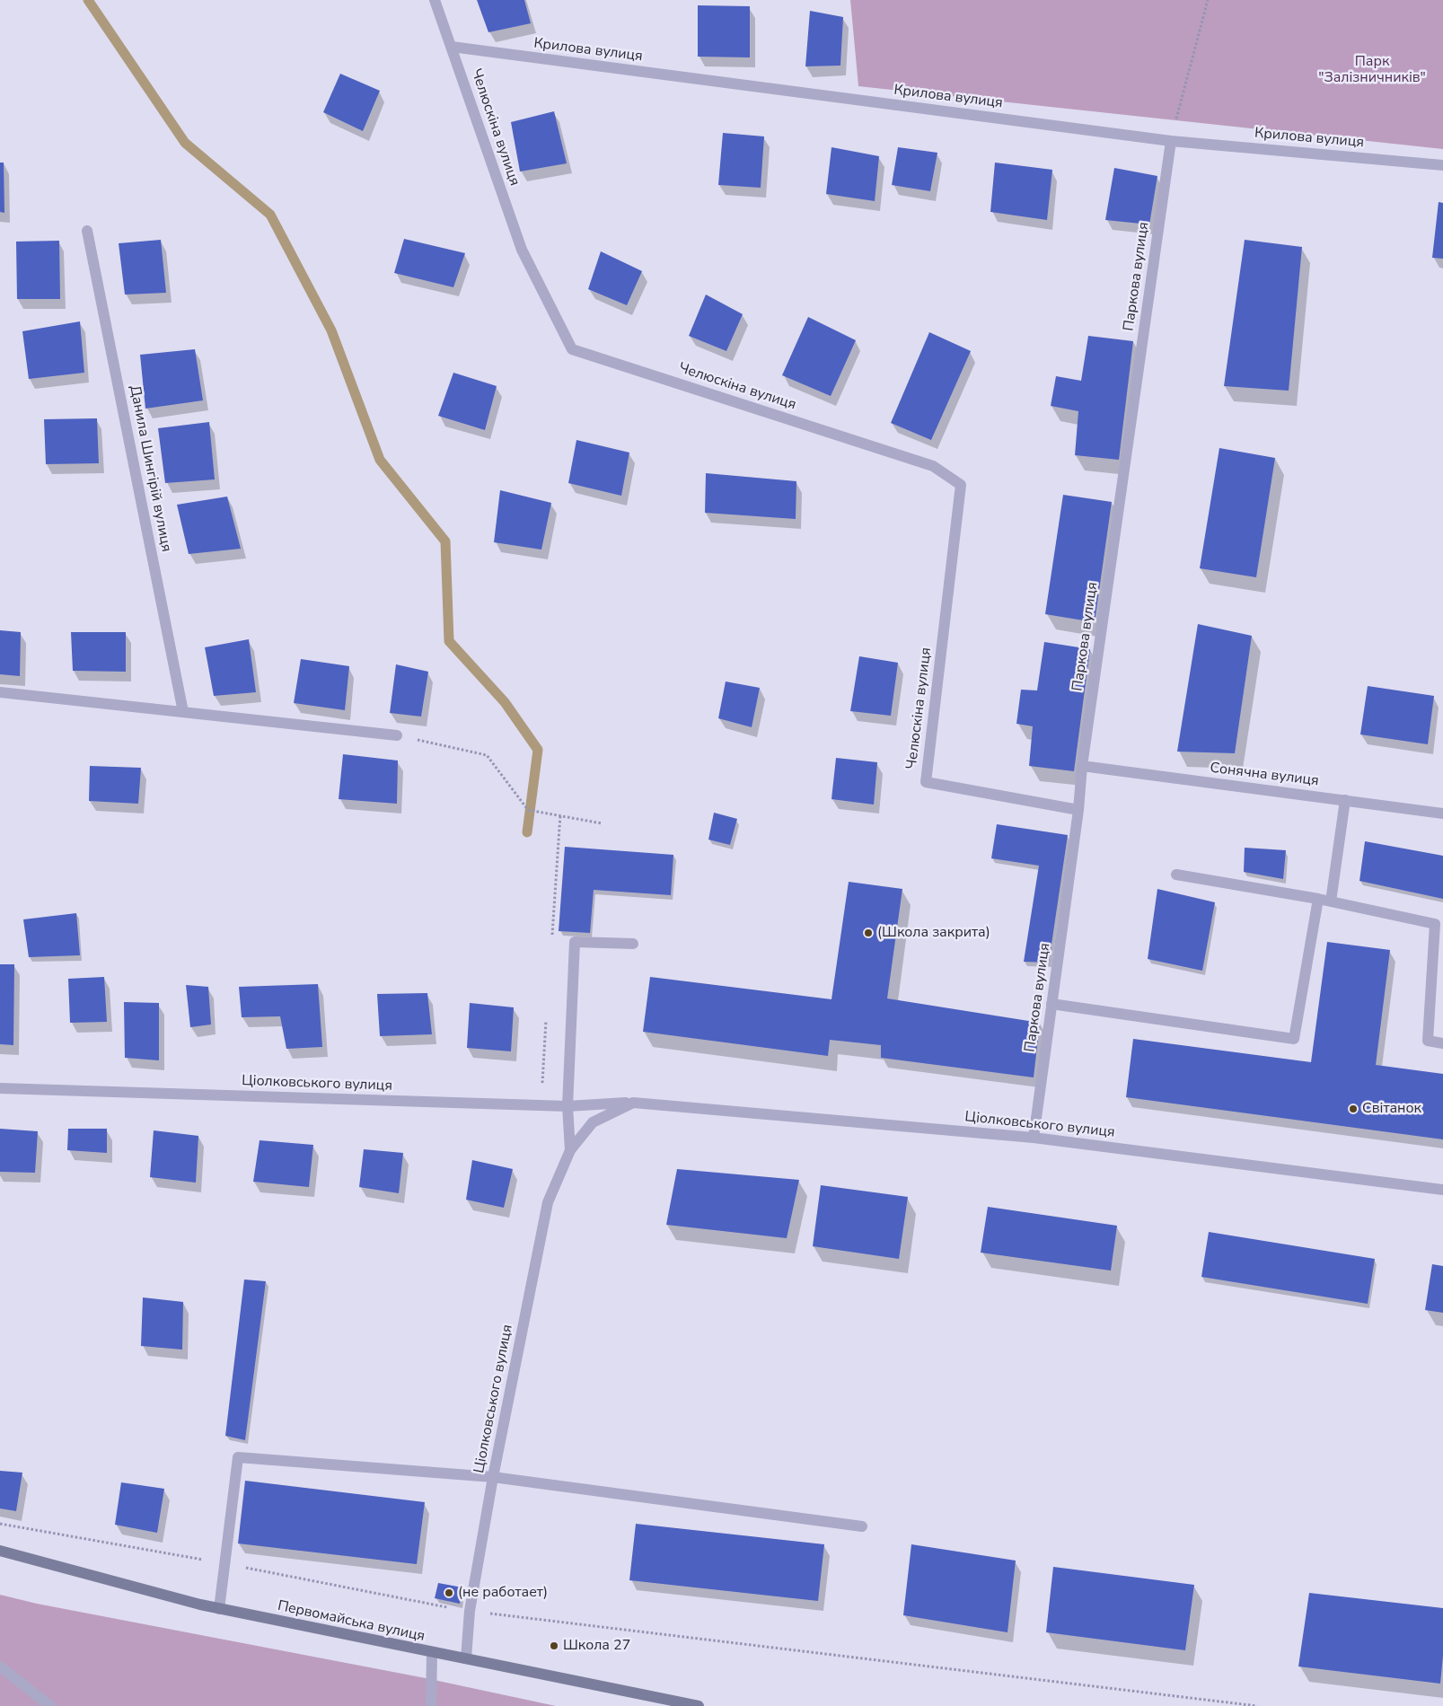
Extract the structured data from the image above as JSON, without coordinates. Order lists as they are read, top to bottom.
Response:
{
  "streets": {
    "street": [
      "Крилова вулиця",
      "Челюскіна вулиця",
      "Паркова вулиця",
      "Данила Шингірій вулиця",
      "Сонячна вулиця",
      "Ціолковського вулиця",
      "Первомайська вулиця"
    ]
  },
  "crossings": [
    ["Крилова вулиця", "Челюскіна вулиця"],
    ["Крилова вулиця", "Паркова вулиця"],
    ["Челюскіна вулиця", "Паркова вулиця"],
    ["Паркова вулиця", "Сонячна вулиця"],
    ["Паркова вулиця", "Ціолковського вулиця"],
    ["Ціолковського вулиця", "Первомайська вулиця"]
  ],
  "parks": ["Парк \"Залізничників\""],
  "places": [
    "(Школа закрита)",
    "Світанок",
    "(не работает)",
    "Школа 27"
  ]
}
